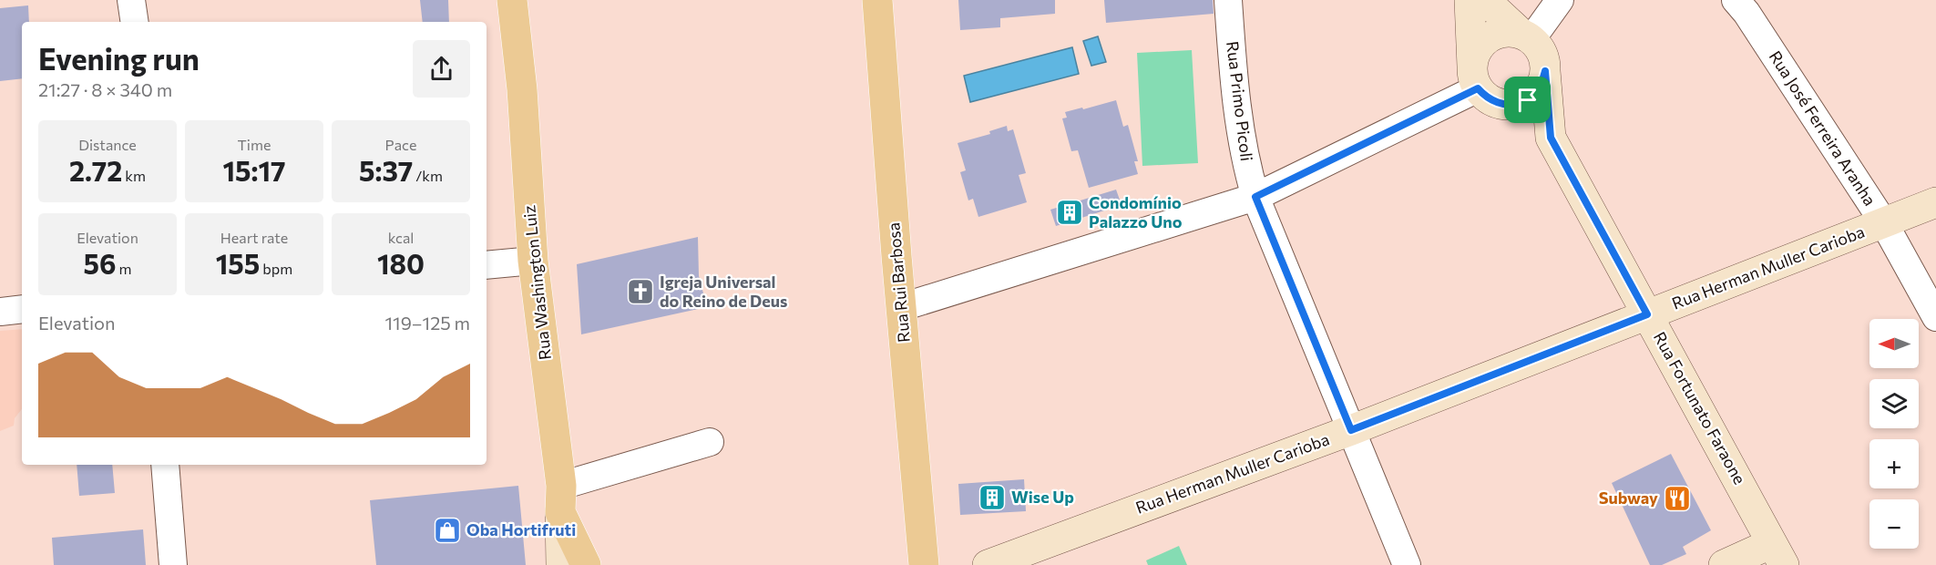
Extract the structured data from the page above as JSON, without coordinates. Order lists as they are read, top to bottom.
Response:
{
  "streets": {
    "main road": [
      "Rua Herman Muller Carioba",
      "Rua Washington Luiz",
      "Rua Rui Barbosa",
      "Rua Fortunato Faraone"
    ],
    "street": ["Rua Primo Picoli", "Rua José Ferreira Aranha"]
  },
  "crossings": [
    ["Rua Primo Picoli", "Rua Herman Muller Carioba"],
    ["Rua José Ferreira Aranha", "Rua Herman Muller Carioba"],
    ["Rua Herman Muller Carioba", "Rua Fortunato Faraone"]
  ],
  "places": {
    "building": ["Condomínio Palazzo Uno", "Wise Up"],
    "church": ["Igreja Universal do Reino de Deus"],
    "restaurant": ["Subway"],
    "shop": ["Oba Hortifruti"]
  },
  "north": "left",
  "page": {
    "heading": ["Evening run", "21:27 · 8 × 340 m"],
    "stats": [
      ["Distance", "2.72 km"],
      ["Time", "15:17"],
      ["Pace", "5:37 /km"],
      ["Elevation", "56 m"],
      ["Heart rate", "155 bpm"],
      ["kcal", "180"]
    ],
    "chart": ["Elevation", "119–125 m"],
    "map_buttons": ["+", "−"]
  }
}
